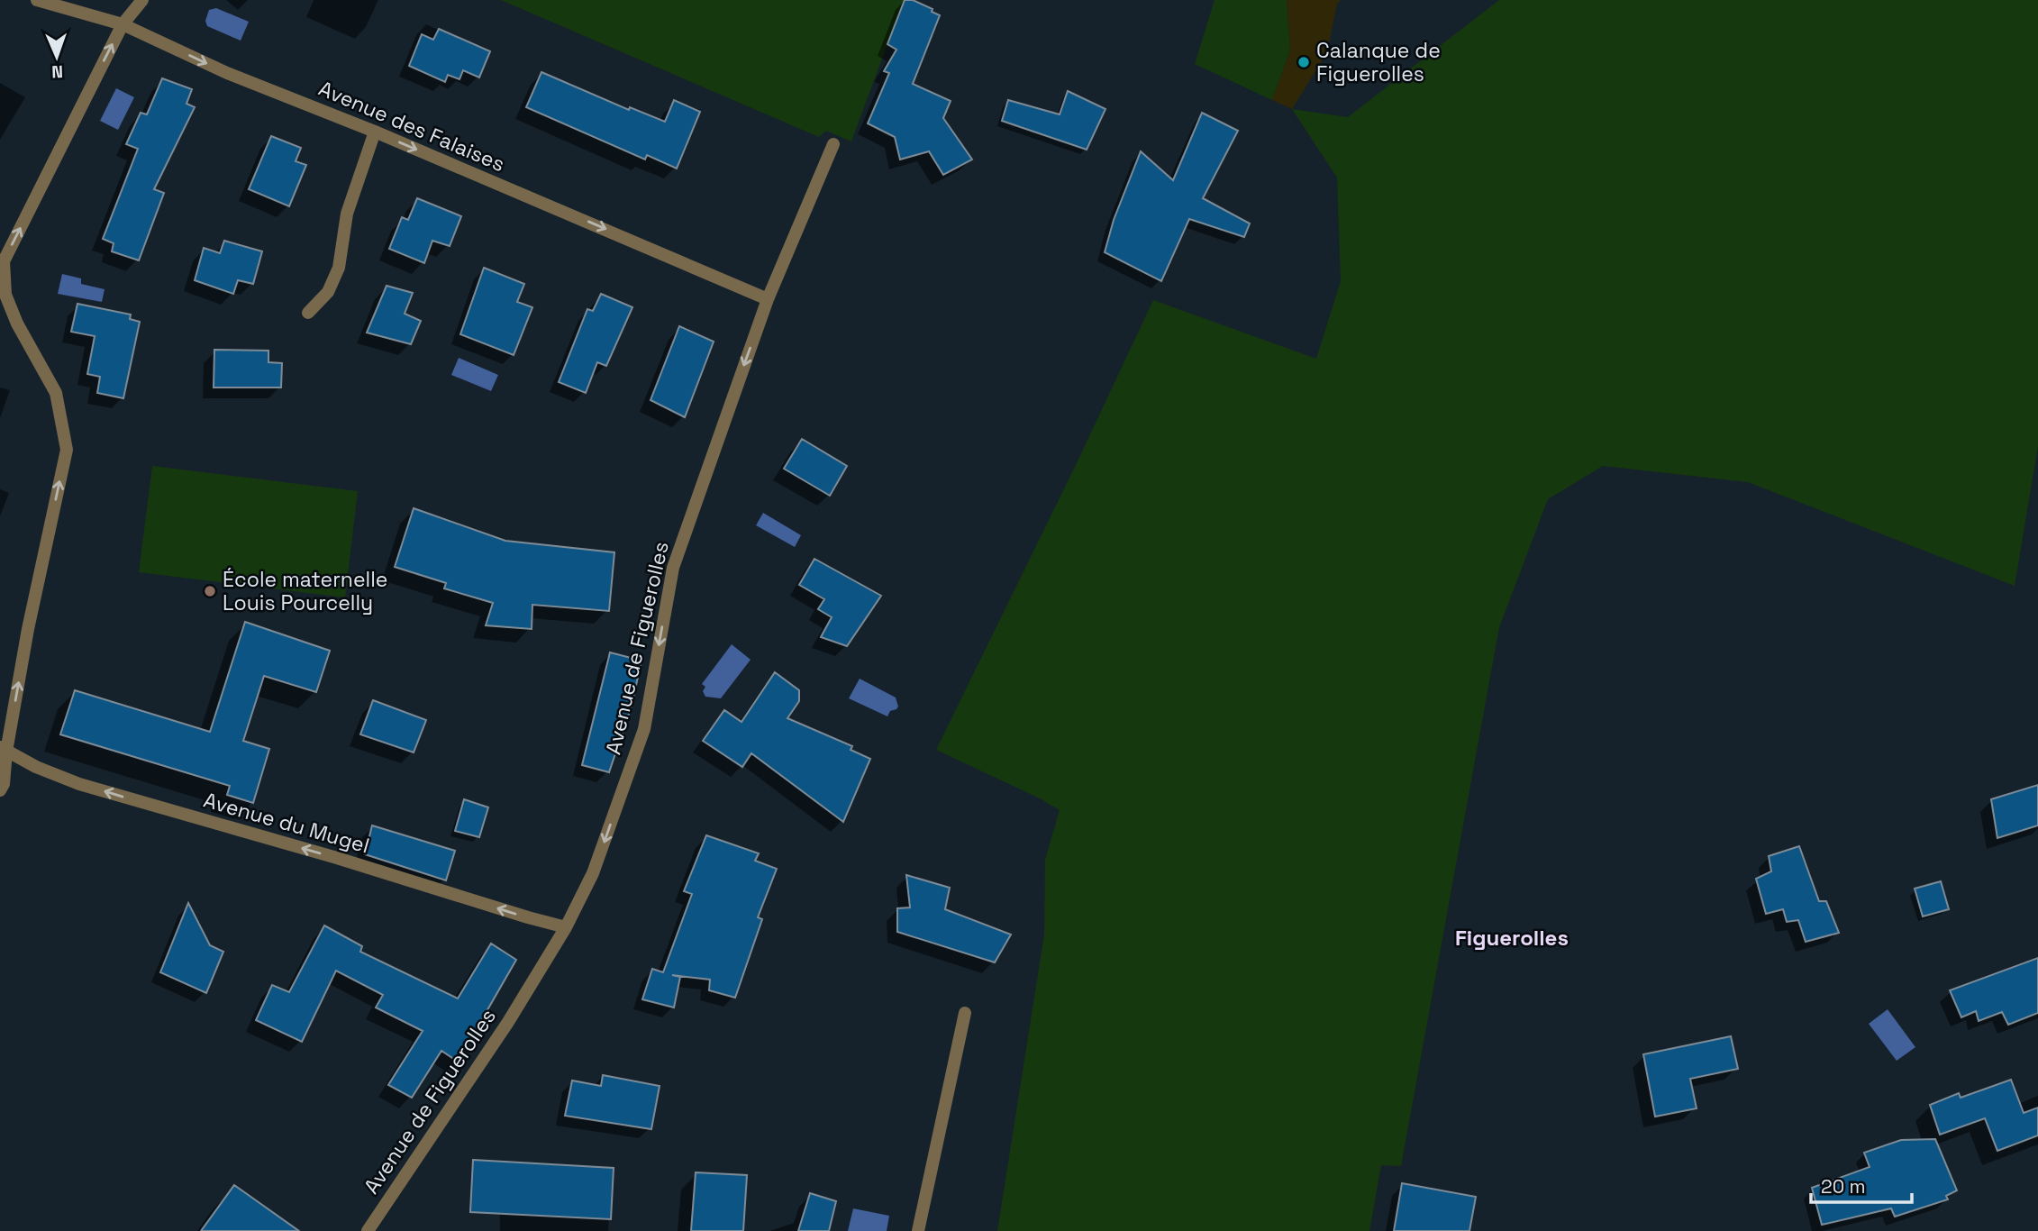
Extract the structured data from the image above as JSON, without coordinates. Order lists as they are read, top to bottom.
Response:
{
  "streets": {
    "street": ["Avenue des Falaises", "Avenue de Figuerolles", "Avenue du Mugel"]
  },
  "crossings": [
    ["Avenue des Falaises", "Avenue de Figuerolles"],
    ["Avenue de Figuerolles", "Avenue du Mugel"]
  ],
  "one_way": ["Avenue des Falaises", "Avenue de Figuerolles", "Avenue du Mugel"],
  "districts": ["Figuerolles"],
  "places": ["Calanque de Figuerolles", "École maternelle Louis Pourcelly"],
  "scale_bar": "20 m",
  "north": "bottom"
}
